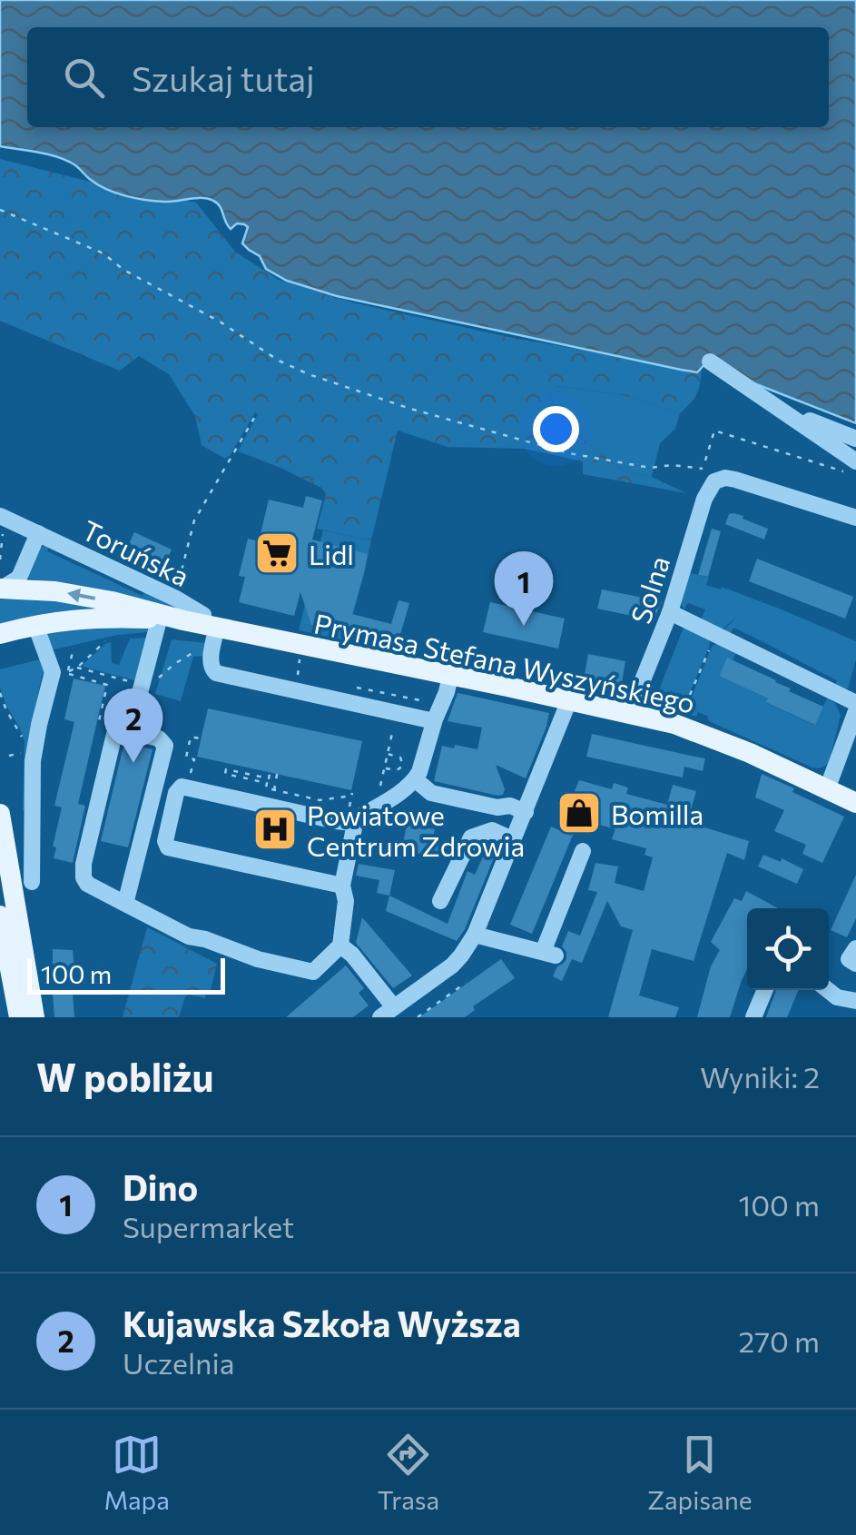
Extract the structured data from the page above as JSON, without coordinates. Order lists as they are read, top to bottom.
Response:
{
  "streets": {
    "main road": ["Prymasa Stefana Wyszyńskiego"],
    "street": ["Toruńska", "Solna"]
  },
  "crossings": [
    ["Toruńska", "Prymasa Stefana Wyszyńskiego"],
    ["Solna", "Prymasa Stefana Wyszyńskiego"]
  ],
  "places": {
    "supermarket": ["Lidl"],
    "shop": ["Bomilla"],
    "hospital": ["Powiatowe Centrum Zdrowia"]
  },
  "scale_bar": "100 m",
  "page": {
    "search": "Szukaj tutaj",
    "pins": ["1", "2"],
    "scale": "100 m",
    "heading": ["W pobliżu", "Wyniki: 2"],
    "list": [
      {
        "mark": "1",
        "name": "Dino",
        "note": "Supermarket",
        "value": "100 m"
      },
      {
        "mark": "2",
        "name": "Kujawska Szkoła Wyższa",
        "note": "Uczelnia",
        "value": "270 m"
      }
    ],
    "nav": ["Mapa", "Trasa", "Zapisane"]
  }
}
